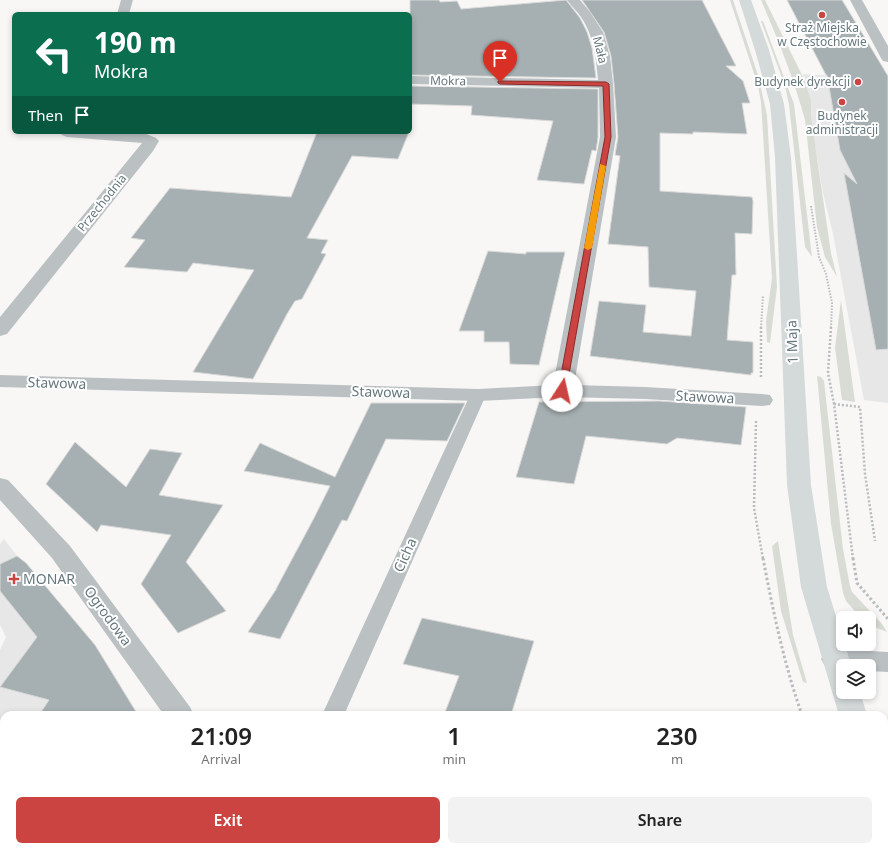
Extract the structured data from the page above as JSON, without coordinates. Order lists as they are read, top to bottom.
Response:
{
  "streets": {
    "main road": ["1 Maja"],
    "street": [
      "Mała",
      "Mokra",
      "Przechodnia",
      "Stawowa",
      "Ogrodowa"
    ],
    "lane": ["Cicha"]
  },
  "crossings": [
    ["Mała", "Mokra"],
    ["Mała", "Stawowa"],
    ["Stawowa", "Cicha"]
  ],
  "places": {
    "other": ["Straż Miejska w Częstochowie", "Budynek dyrekcji", "Budynek administracji"],
    "health": ["MONAR"]
  },
  "page": {
    "turn": ["190 m", "Mokra"],
    "then": "Then",
    "eta": [
      "21:09",
      "Arrival",
      "1",
      "min",
      "230",
      "m"
    ],
    "buttons": ["Exit", "Share"]
  }
}
